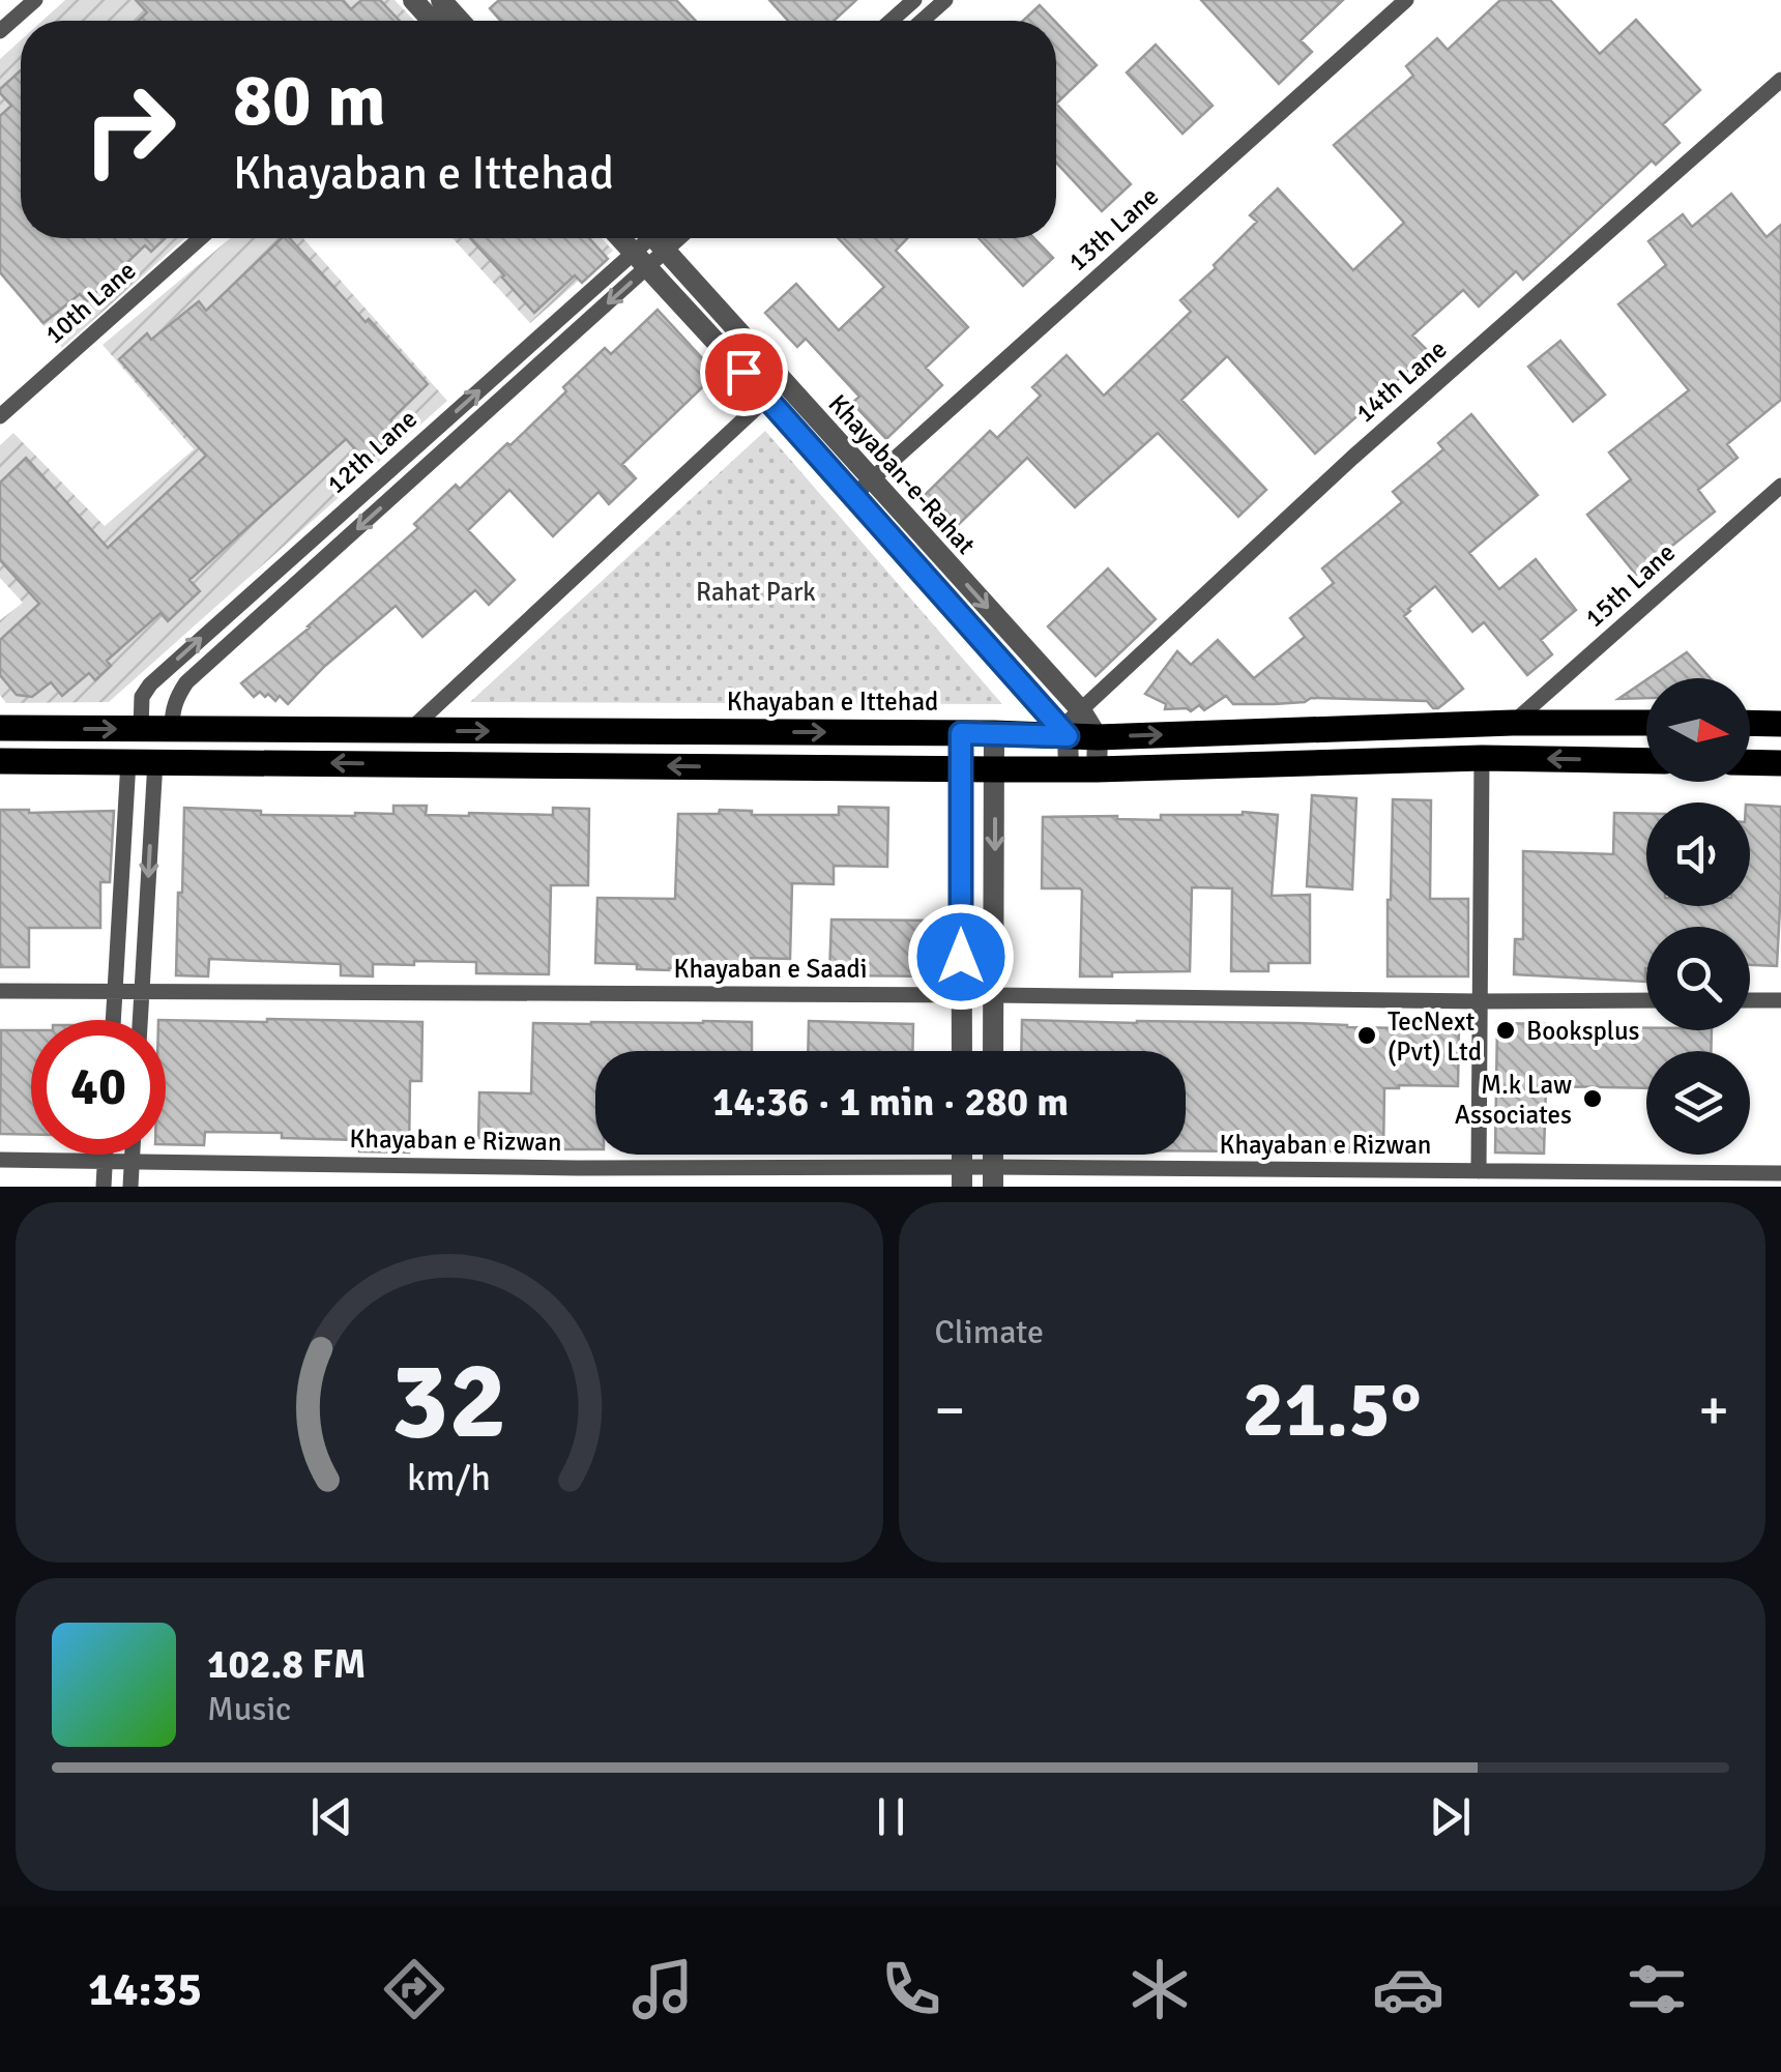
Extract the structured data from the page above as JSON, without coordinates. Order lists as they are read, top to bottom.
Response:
{
  "streets": {
    "main road": ["Khayaban e Ittehad"],
    "street": [
      "13th Lane",
      "10th Lane",
      "14th Lane",
      "12th Lane",
      "Khayaban-e-Rahat",
      "15th Lane",
      "Khayaban e Saadi",
      "Khayaban e Rizwan"
    ]
  },
  "crossings": [
    ["13th Lane", "Khayaban-e-Rahat"],
    ["14th Lane", "Khayaban-e-Rahat"],
    ["14th Lane", "Khayaban e Ittehad"],
    ["12th Lane", "Khayaban e Ittehad"],
    ["Khayaban-e-Rahat", "Khayaban e Ittehad"],
    ["15th Lane", "Khayaban e Ittehad"]
  ],
  "parks": ["Rahat Park"],
  "places": ["Booksplus", "TecNext (Pvt) Ltd", "M.k Law Associates"],
  "north": "right",
  "page": {
    "turn": ["80 m", "Khayaban e Ittehad"],
    "limit": "40",
    "trip": "14:36 · 1 min · 280 m",
    "tile": "Climate",
    "heat": ["−", "21.5°", "+"],
    "song": ["102.8 FM", "Music"],
    "tabs": "14:35",
    "gauge": ["32", "km/h"]
  }
}
